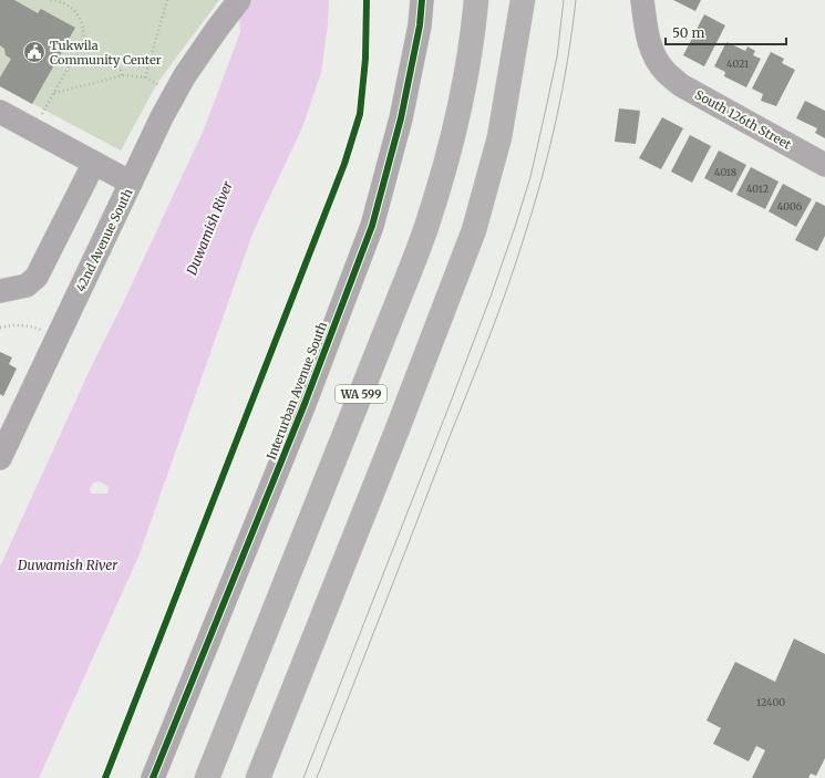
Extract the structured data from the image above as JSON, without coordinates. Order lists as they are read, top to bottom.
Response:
{
  "streets": {
    "highway": ["WA 599"],
    "street": ["South 126th Street", "42nd Avenue South", "Interurban Avenue South"]
  },
  "water": ["Duwamish River"],
  "places": {
    "public building": ["Tukwila Community Center"]
  },
  "house_numbers": [
    "4021",
    "4018",
    "4012",
    "4006",
    "12400"
  ],
  "scale_bar": "50 m"
}
